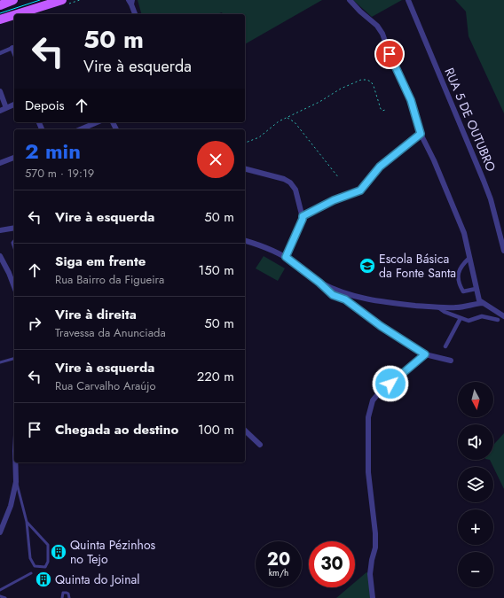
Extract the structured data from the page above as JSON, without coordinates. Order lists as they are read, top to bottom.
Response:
{
  "streets": {
    "street": ["RUA 5 DE OUTUBRO"]
  },
  "places": {
    "school or university": ["Escola Básica da Fonte Santa"],
    "building": ["Quinta Pézinhos no Tejo", "Quinta do Joinal"]
  },
  "north": "bottom",
  "page": {
    "turn": ["50 m", "Vire à esquerda"],
    "then": "Depois",
    "heading": ["2 min", "570 m · 19:19"],
    "list": [
      {
        "name": "Vire à esquerda",
        "value": "50 m"
      },
      {
        "name": "Siga em frente",
        "note": "Rua Bairro da Figueira",
        "value": "150 m"
      },
      {
        "name": "Vire à direita",
        "note": "Travessa da Anunciada",
        "value": "50 m"
      },
      {
        "name": "Vire à esquerda",
        "note": "Rua Carvalho Araújo",
        "value": "220 m"
      },
      {
        "name": "Chegada ao destino",
        "value": "100 m"
      }
    ],
    "map_buttons": ["+", "−"],
    "speed": "20 km/h",
    "limit": "30"
  }
}
